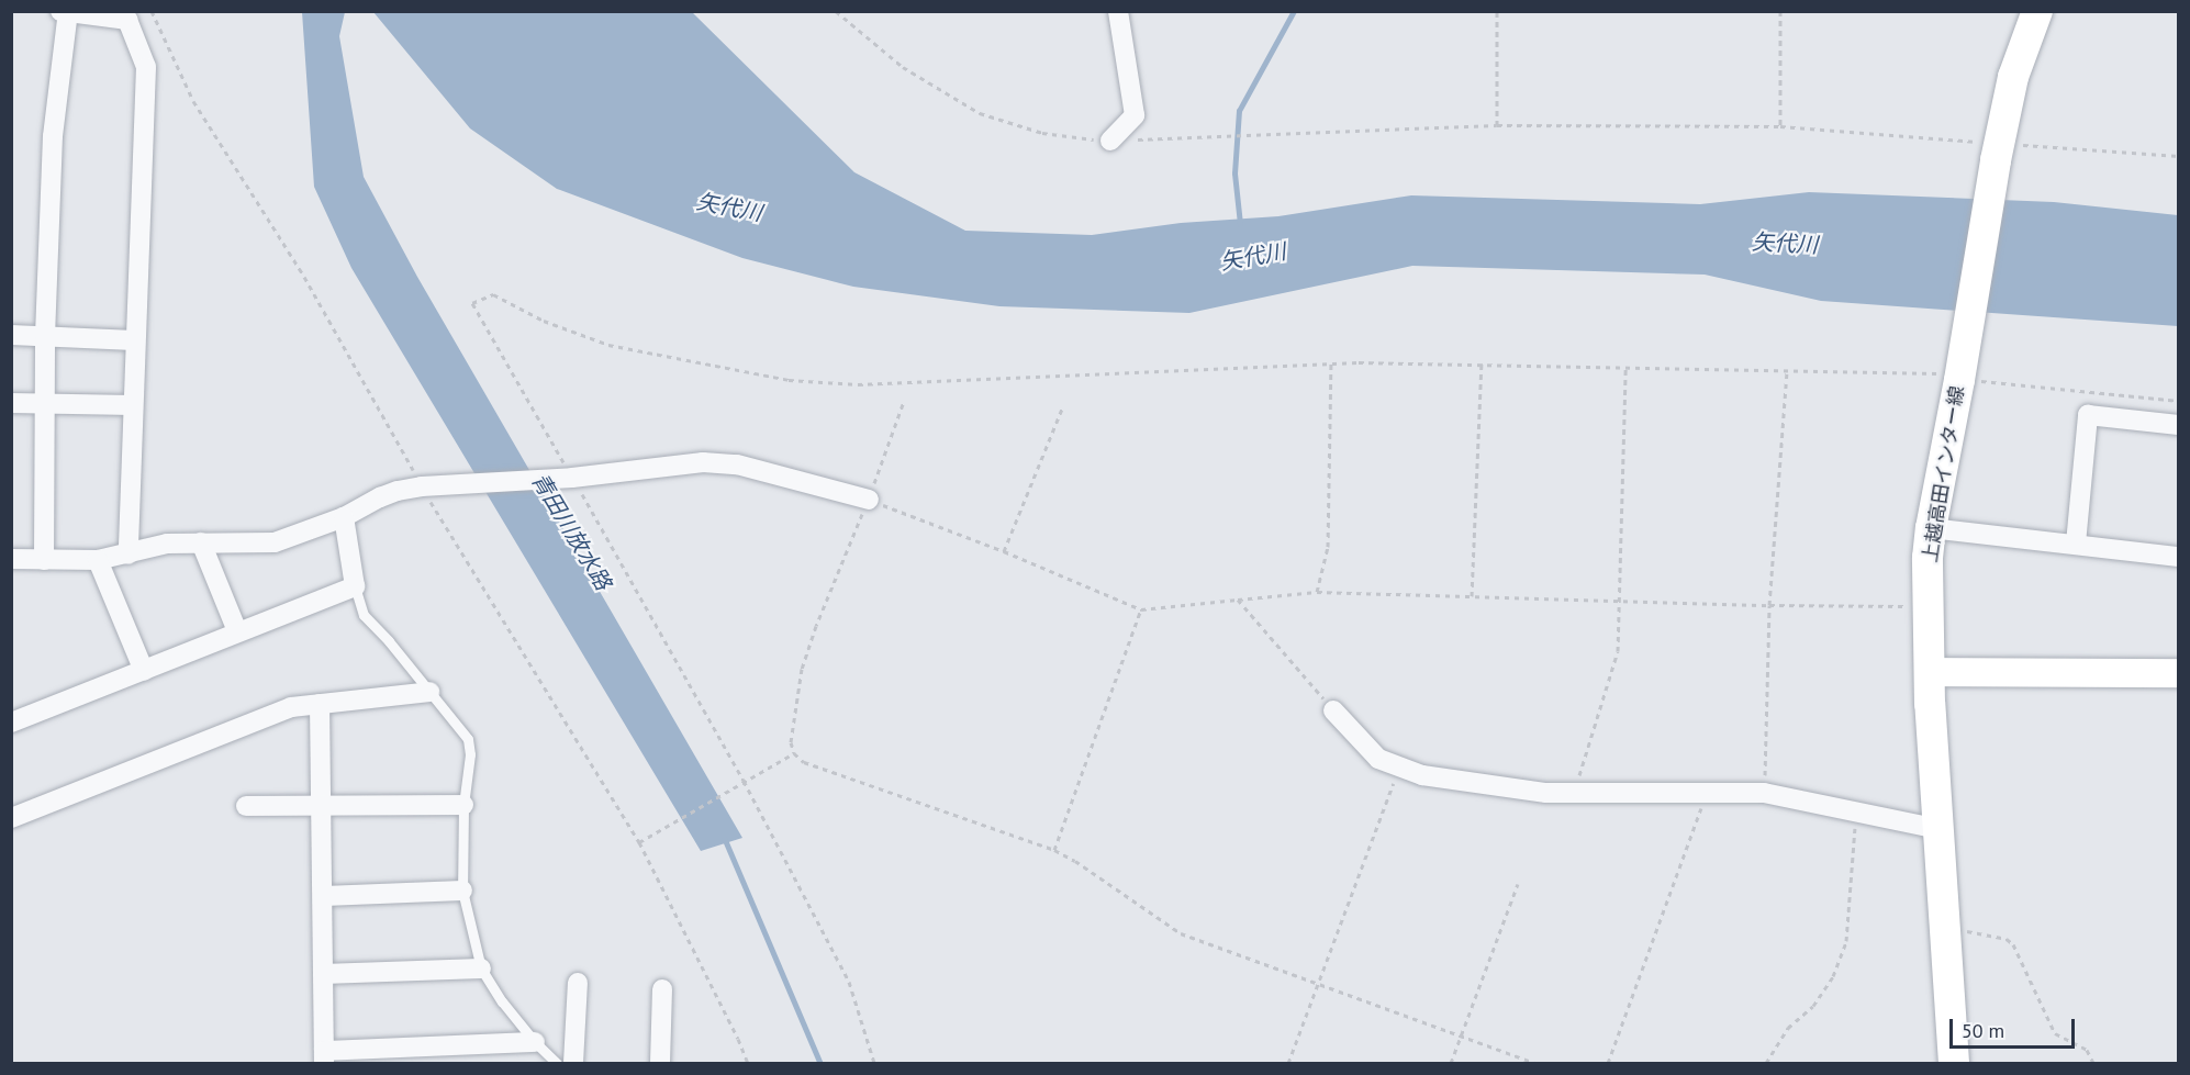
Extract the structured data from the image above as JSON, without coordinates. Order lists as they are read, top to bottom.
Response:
{
  "streets": {
    "main road": ["上越高田インター線"]
  },
  "water": ["矢代川", "青田川放水路"],
  "scale_bar": "50 m"
}
